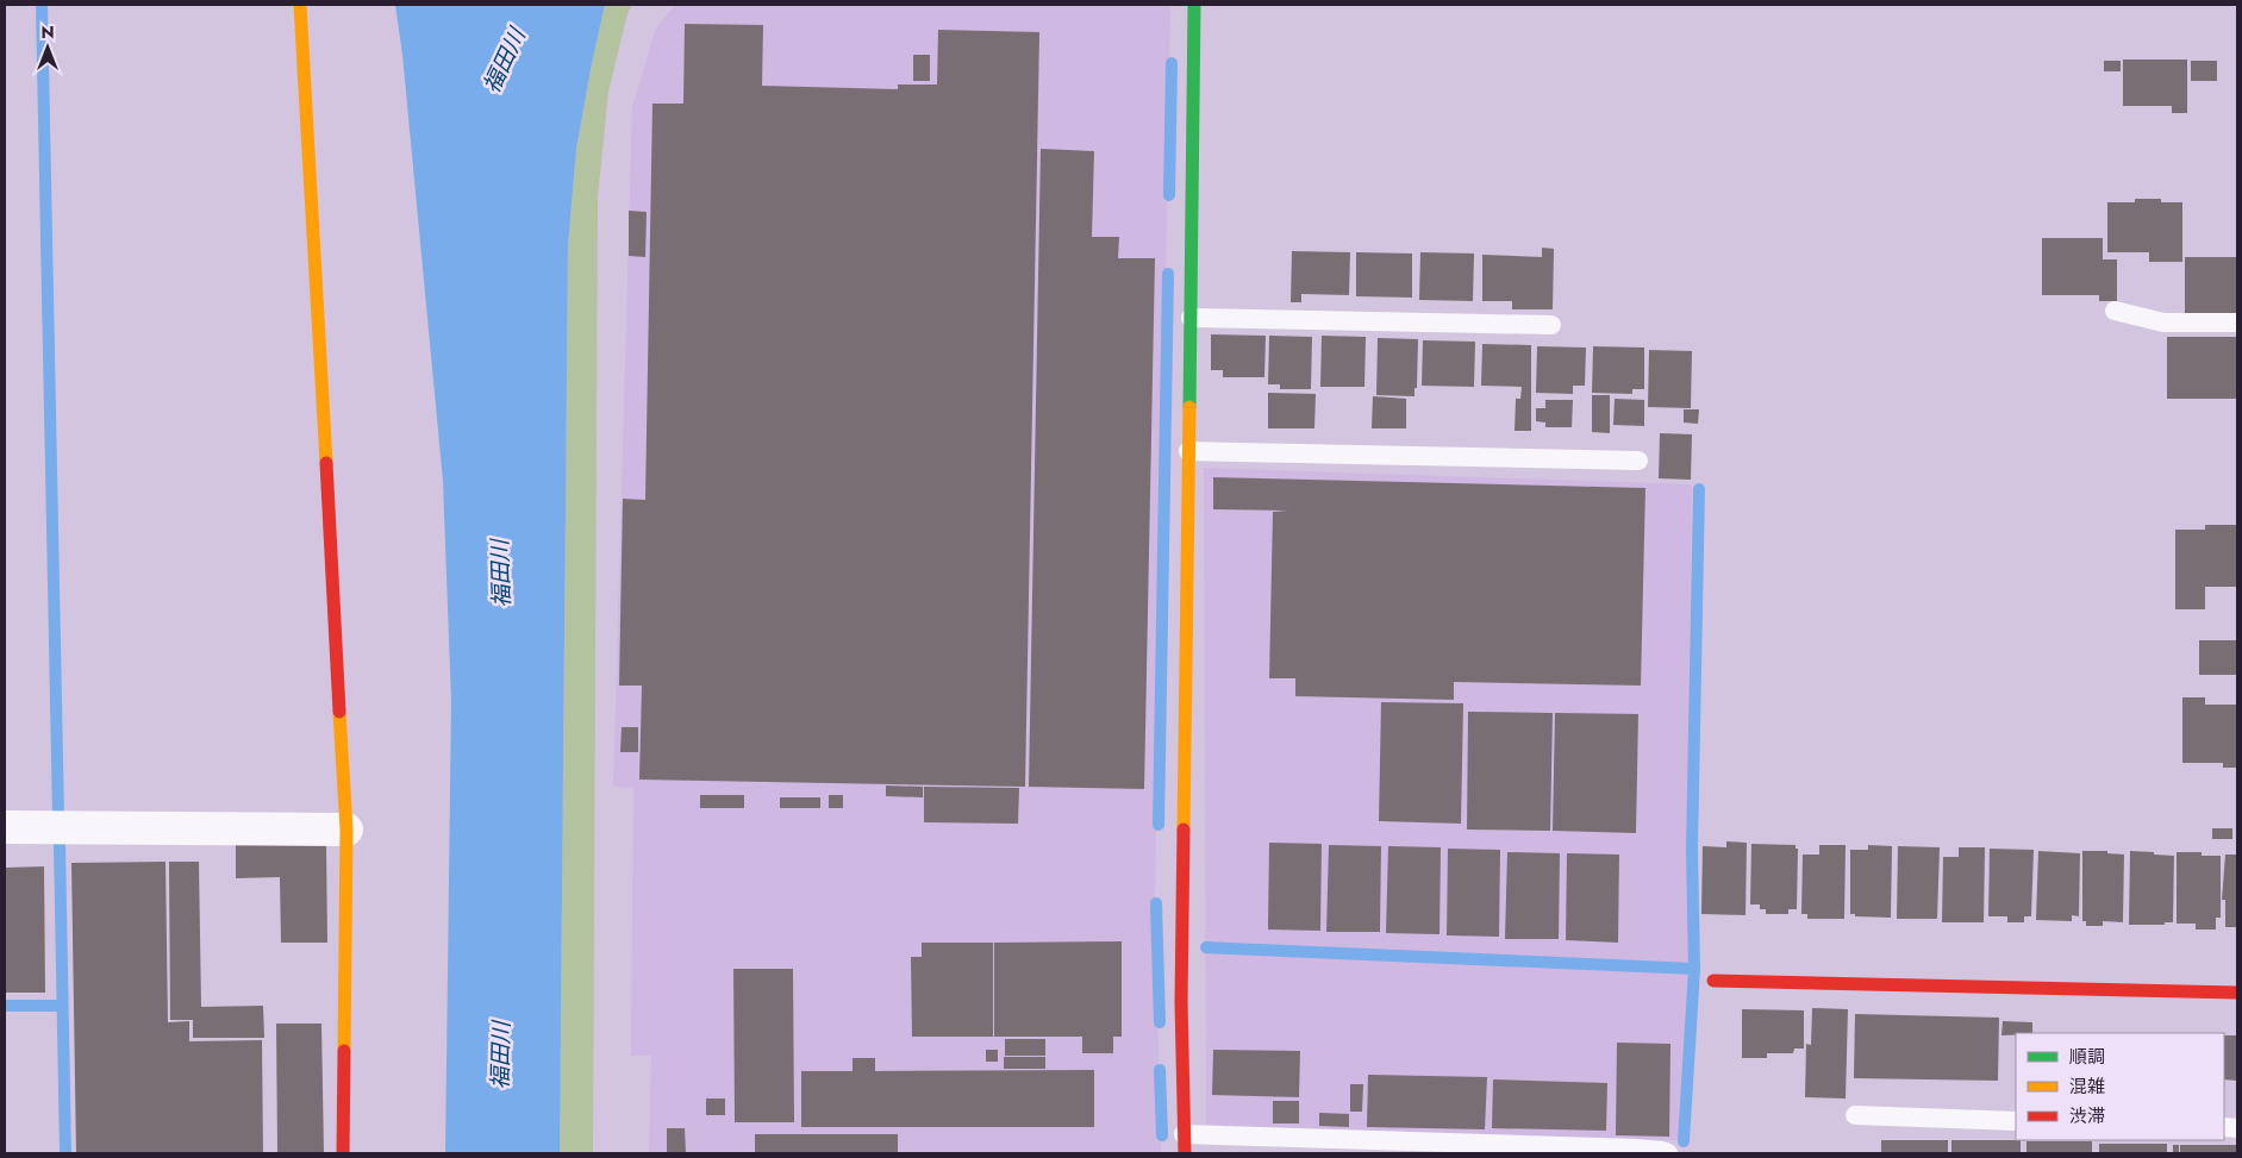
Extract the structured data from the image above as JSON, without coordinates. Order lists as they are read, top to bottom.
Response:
{
  "water": ["福田川"],
  "legend": ["順調", "混雑", "渋滞"],
  "north": "top"
}
